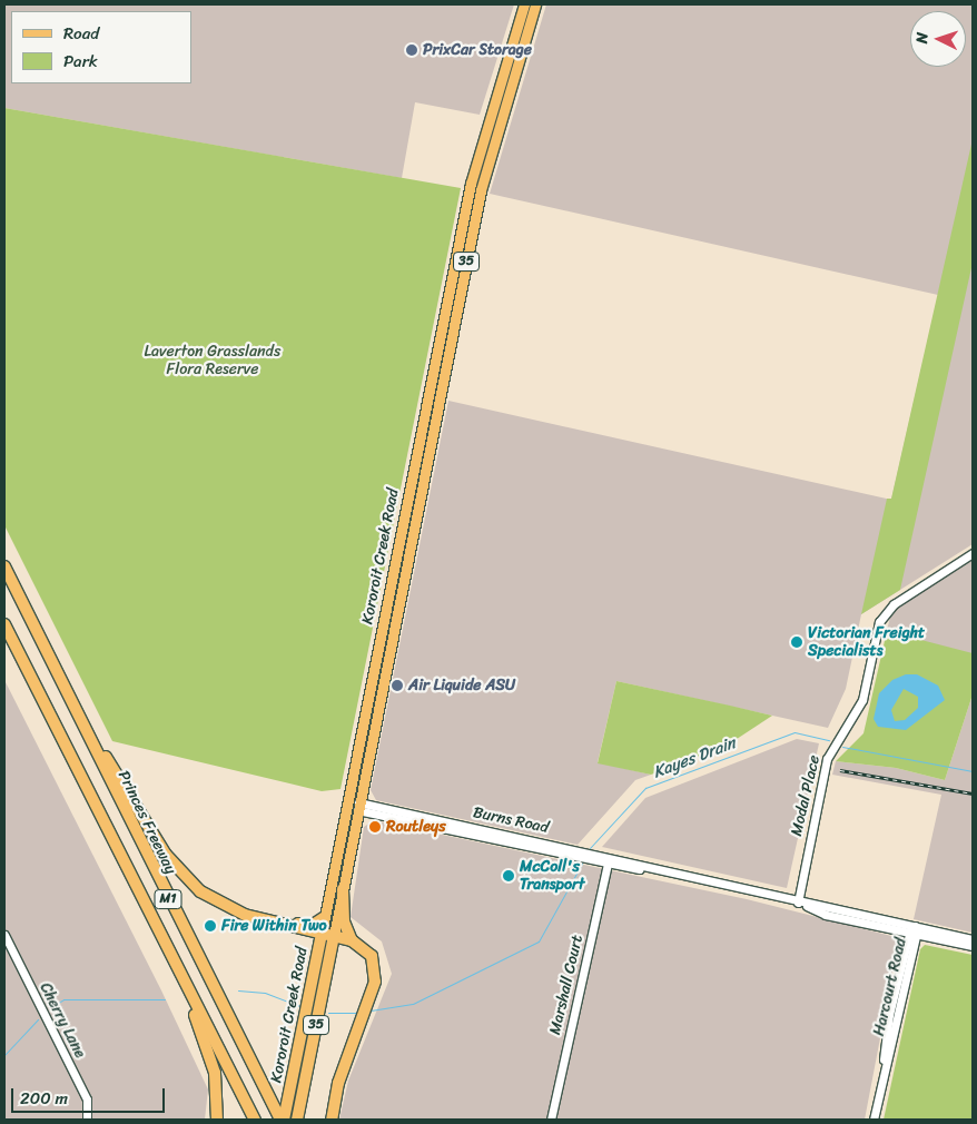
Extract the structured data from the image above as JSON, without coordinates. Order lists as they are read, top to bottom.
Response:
{
  "streets": {
    "highway": [
      "35",
      "Kororoit Creek Road",
      "Princes Freeway",
      "M1"
    ],
    "street": [
      "Modal Place",
      "Burns Road",
      "Marshall Court",
      "Harcourt Road",
      "Cherry Lane"
    ]
  },
  "crossings": [
    ["Kororoit Creek Road", "Burns Road"],
    ["Kororoit Creek Road", "Princes Freeway"],
    ["Modal Place", "Burns Road"],
    ["Burns Road", "Marshall Court"],
    ["Burns Road", "Harcourt Road"]
  ],
  "water": ["Kayes Drain"],
  "parks": ["Laverton Grasslands Flora Reserve"],
  "places": [
    "PrixCar Storage",
    "Victorian Freight Specialists",
    "Air Liquide ASU",
    "Routleys",
    "McColl's Transport",
    "Fire Within Two"
  ],
  "legend": ["Road", "Park"],
  "scale_bar": "200 m",
  "north": "left"
}
